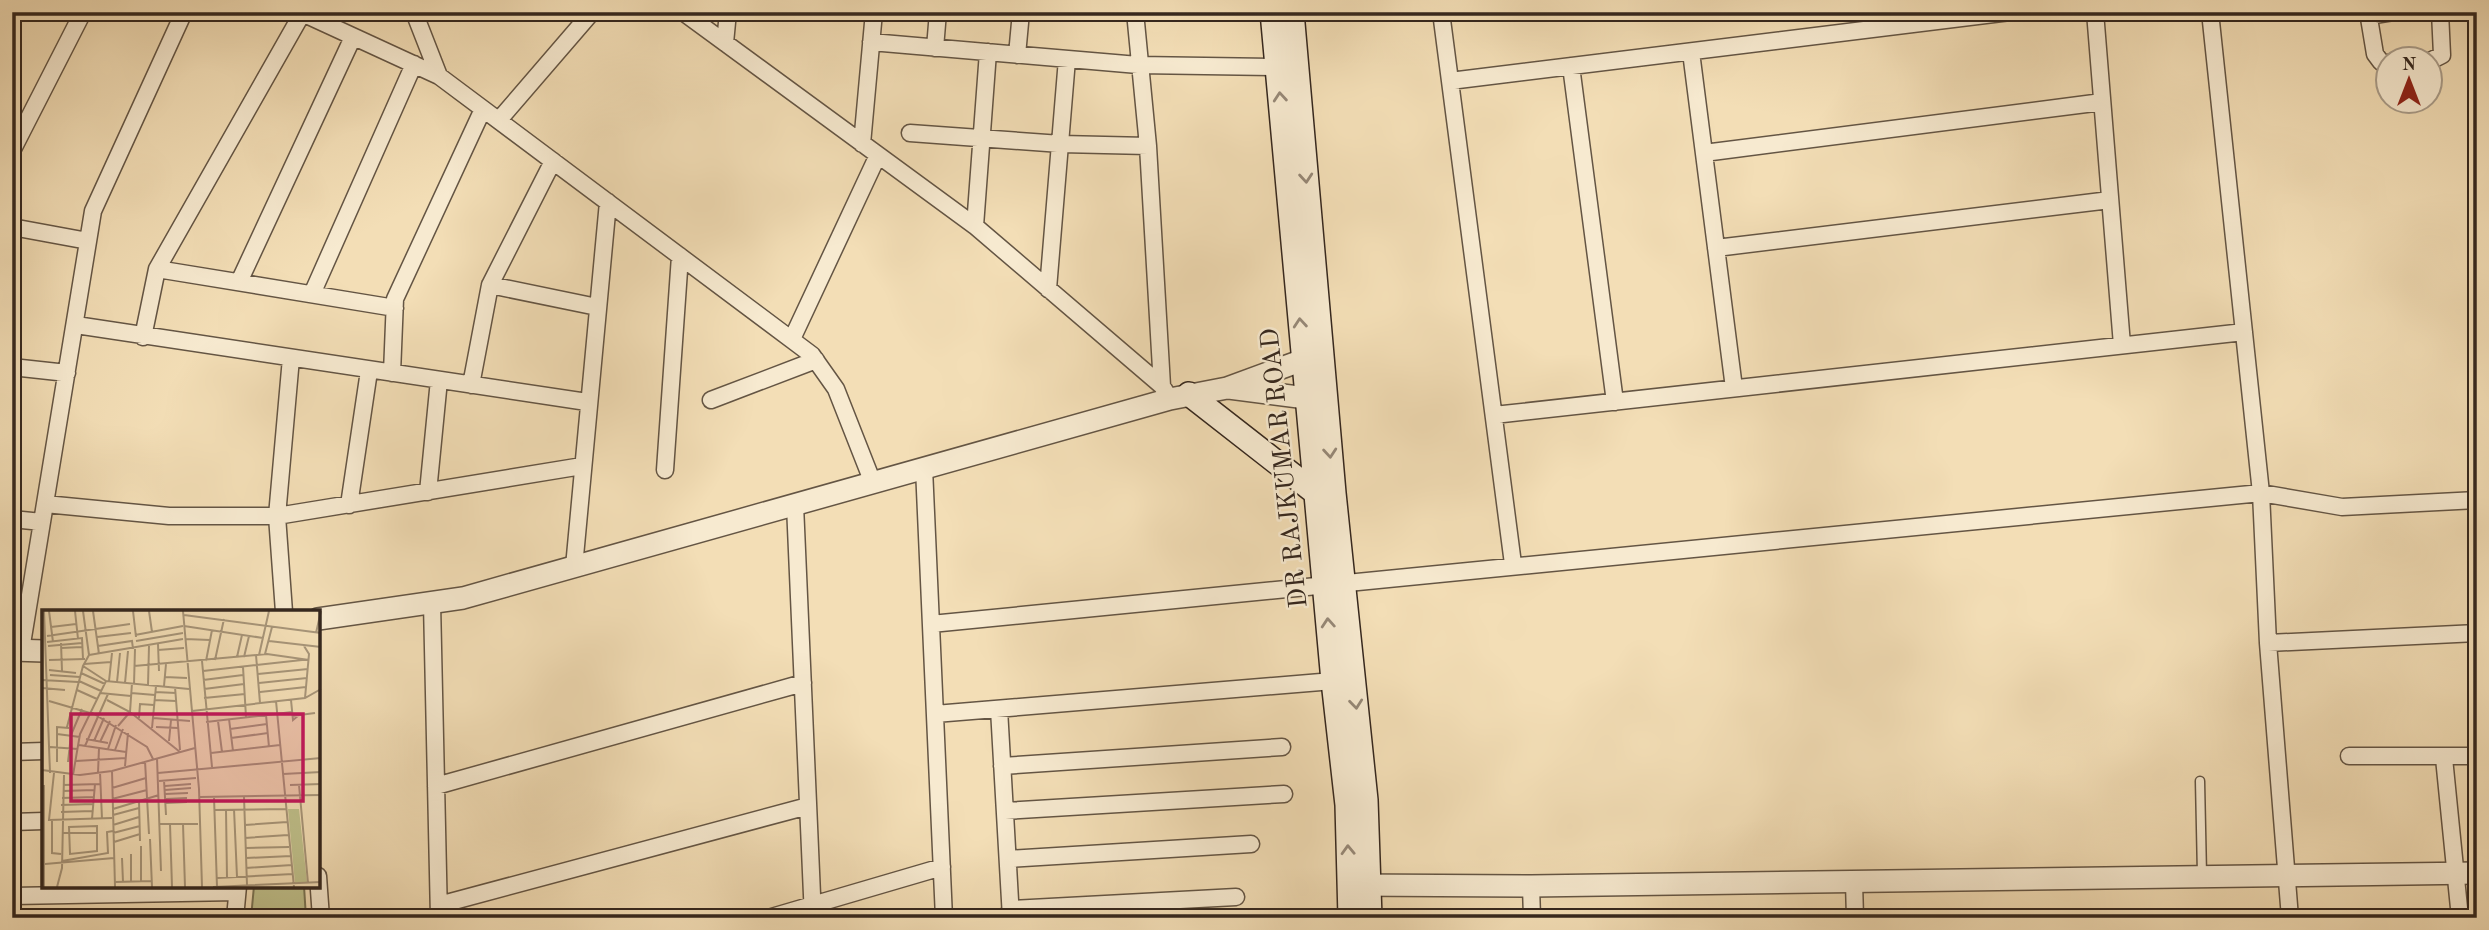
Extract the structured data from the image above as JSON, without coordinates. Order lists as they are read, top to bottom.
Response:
{
  "streets": {
    "main road": ["DR RAJKUMAR ROAD"]
  },
  "north": "top"
}
